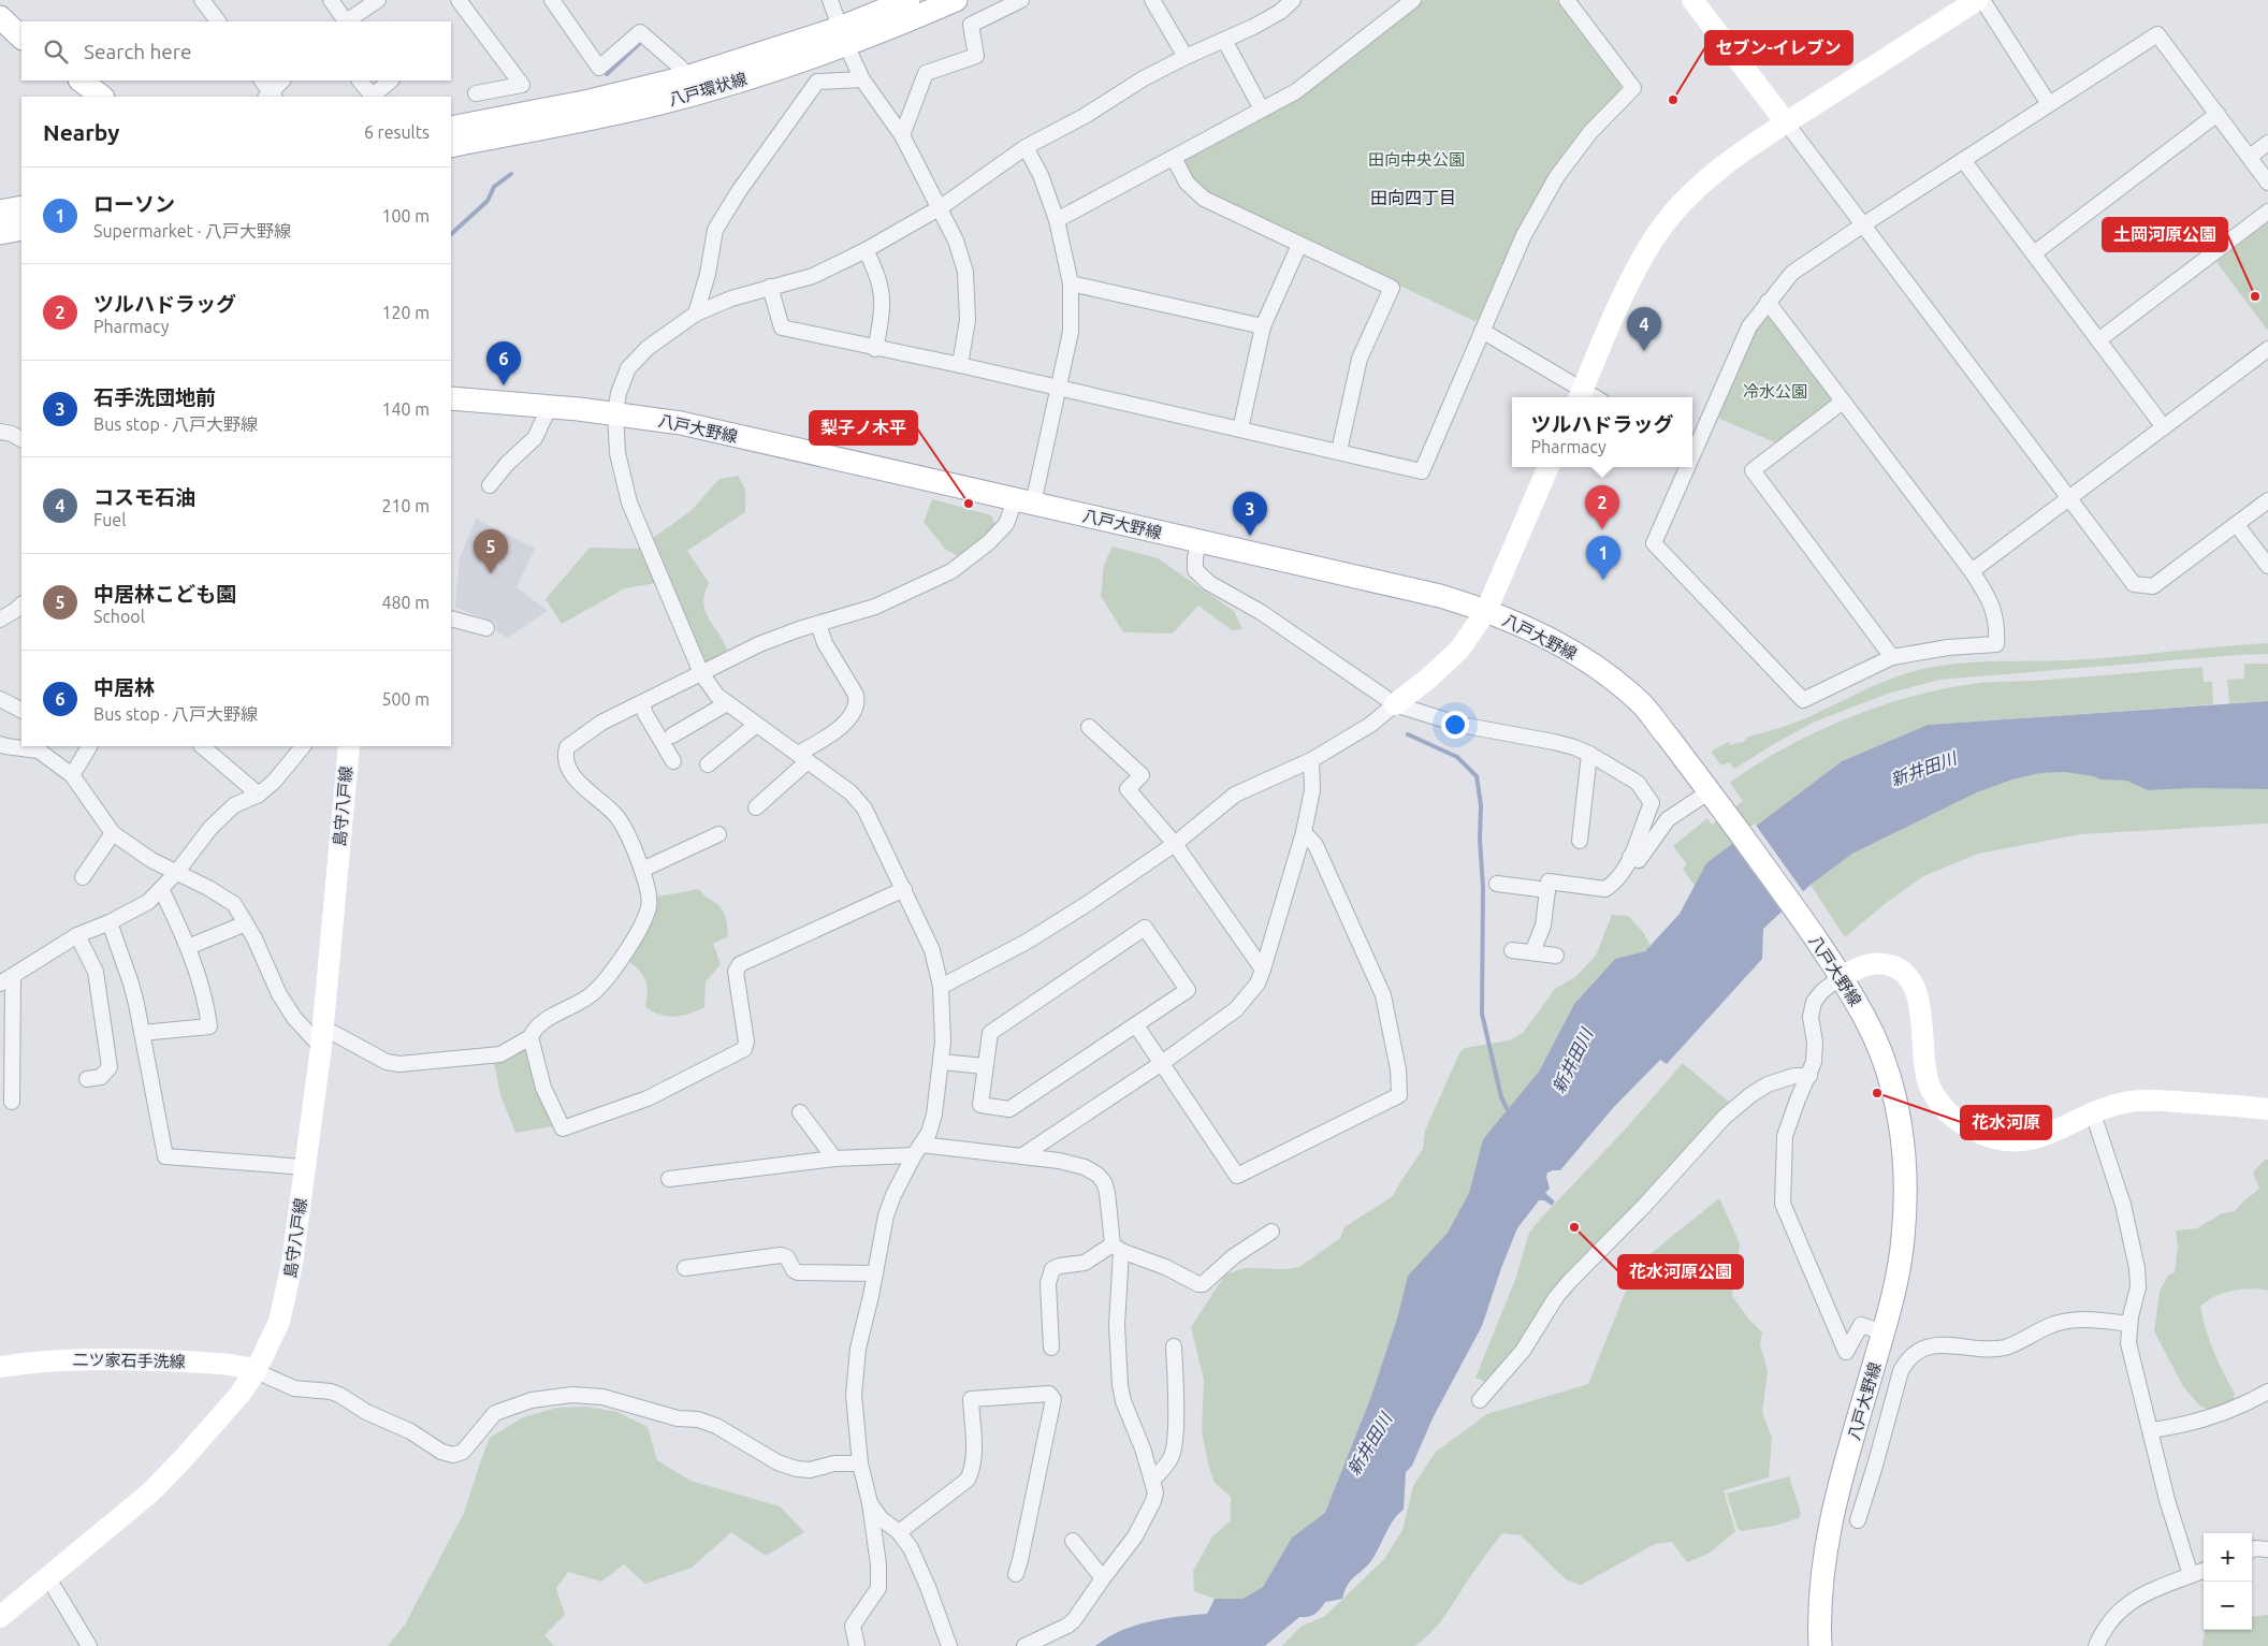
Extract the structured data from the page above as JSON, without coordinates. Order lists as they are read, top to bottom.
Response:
{
  "streets": {
    "main road": ["八戸環状線", "八戸大野線"],
    "street": ["島守八戸線", "二ツ家石手洗線"]
  },
  "crossings": [
    ["島守八戸線", "二ツ家石手洗線"]
  ],
  "districts": ["田向四丁目"],
  "water": ["新井田川"],
  "parks": ["田向中央公園", "冷水公園"],
  "places": [
    "セブン-イレブン",
    "土岡河原公園",
    "梨子ノ木平",
    "花水河原",
    "花水河原公園"
  ],
  "page": {
    "search": "Search here",
    "heading": ["Nearby", "6 results"],
    "list": [
      {
        "mark": "1",
        "name": "ローソン",
        "note": "Supermarket · 八戸大野線",
        "value": "100 m"
      },
      {
        "mark": "2",
        "name": "ツルハドラッグ",
        "note": "Pharmacy",
        "value": "120 m"
      },
      {
        "mark": "3",
        "name": "石手洗団地前",
        "note": "Bus stop · 八戸大野線",
        "value": "140 m"
      },
      {
        "mark": "4",
        "name": "コスモ石油",
        "note": "Fuel",
        "value": "210 m"
      },
      {
        "mark": "5",
        "name": "中居林こども園",
        "note": "School",
        "value": "480 m"
      },
      {
        "mark": "6",
        "name": "中居林",
        "note": "Bus stop · 八戸大野線",
        "value": "500 m"
      }
    ],
    "pins": [
      "4",
      "6",
      "2",
      "3",
      "5",
      "1"
    ],
    "popup": ["ツルハドラッグ", "Pharmacy"],
    "map_buttons": ["+", "−"]
  }
}
